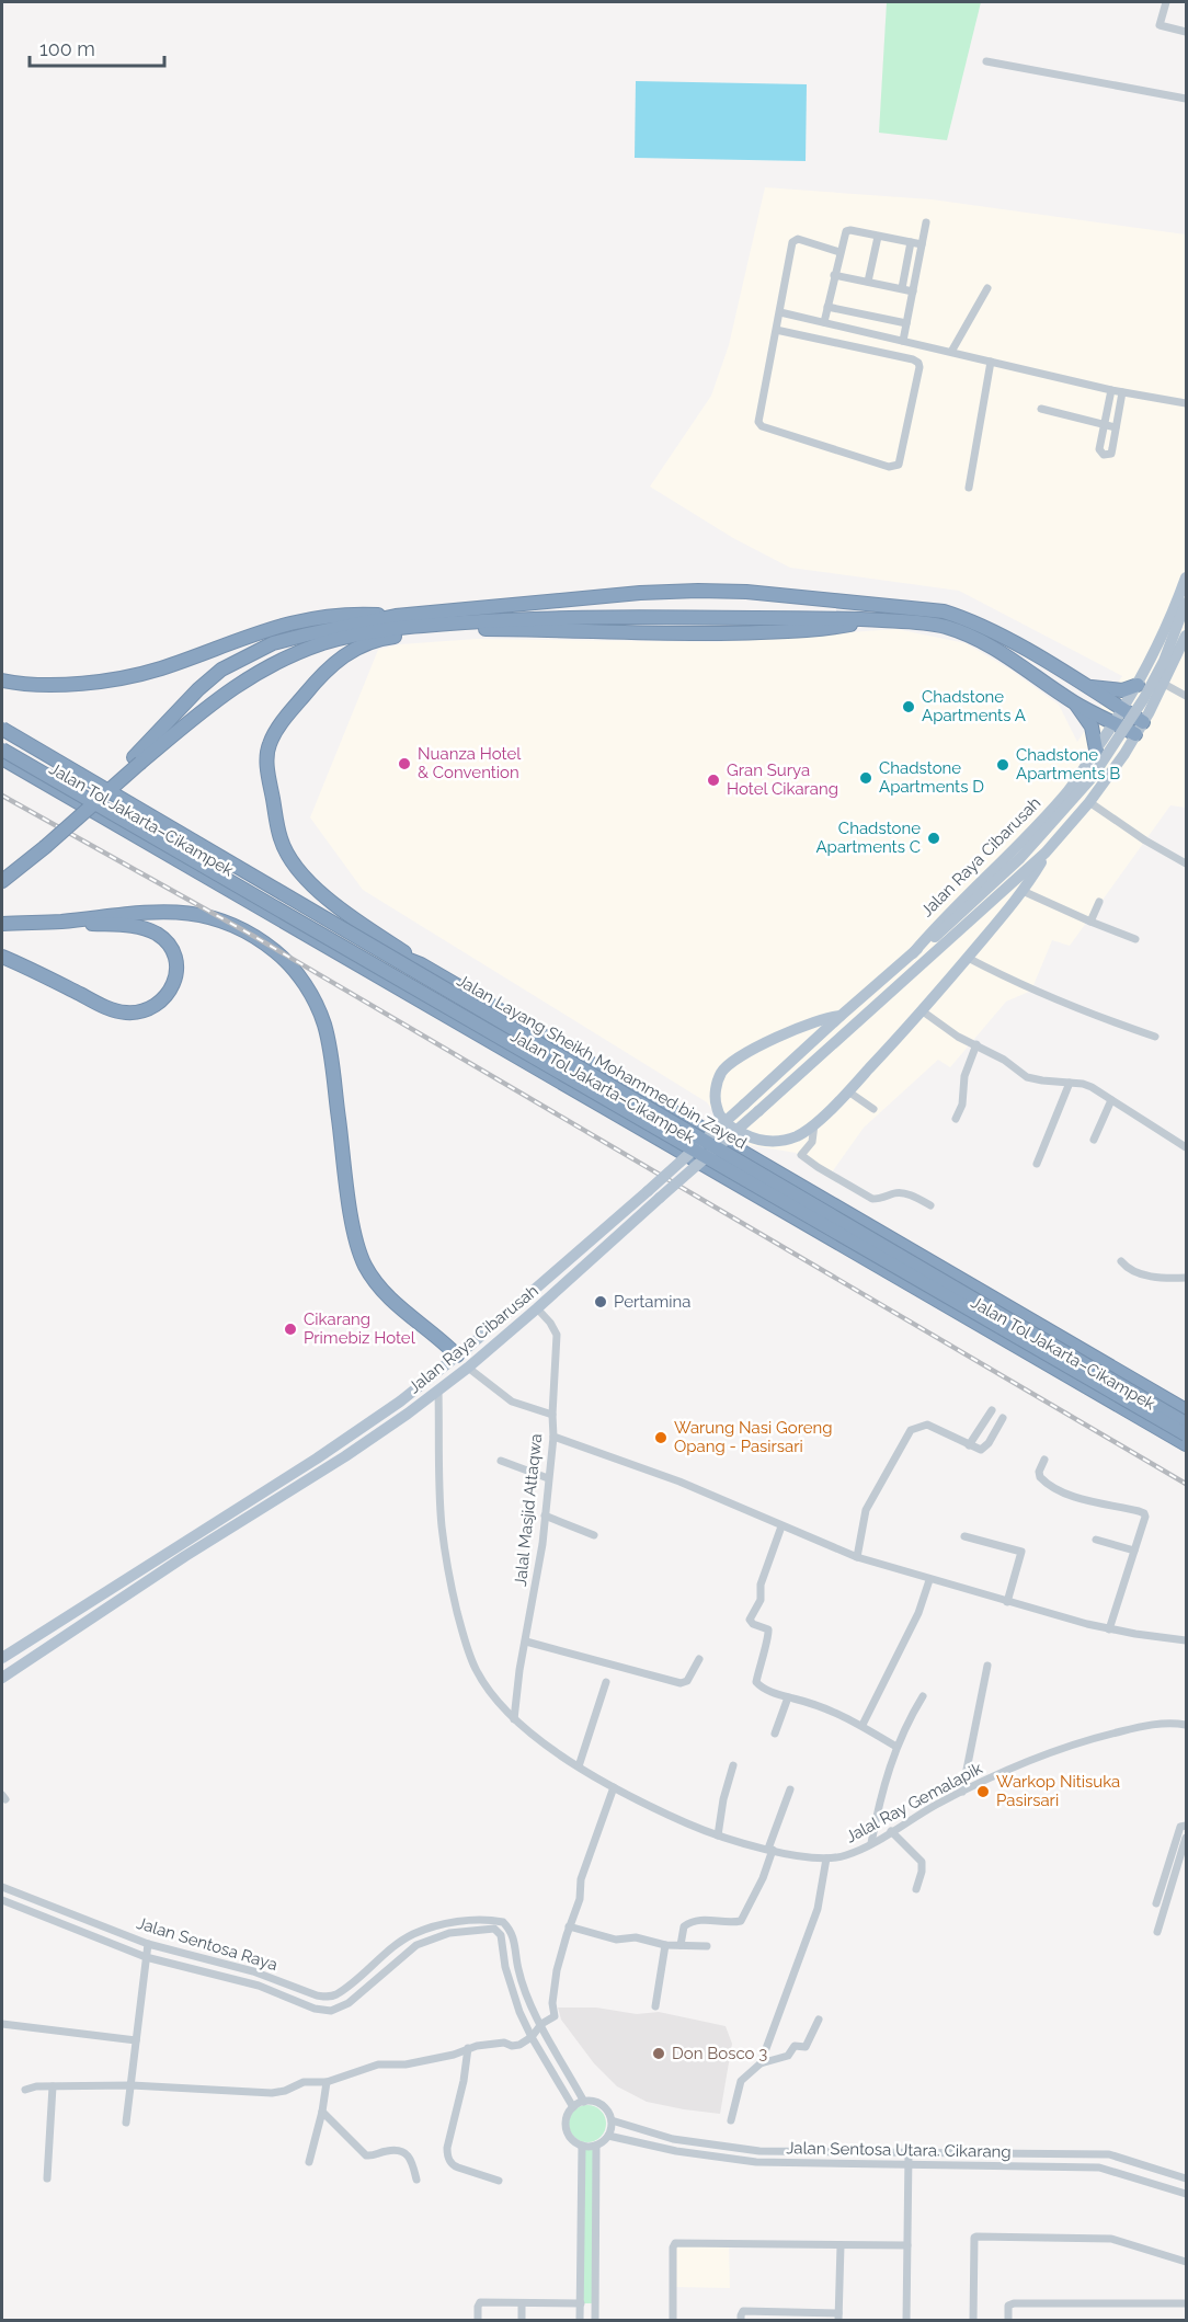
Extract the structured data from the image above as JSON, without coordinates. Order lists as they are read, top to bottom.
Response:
{
  "streets": {
    "highway": ["Jalan Tol Jakarta–Cikampek", "Jalan Layang Sheikh Mohammed bin Zayed"],
    "main road": ["Jalan Raya Cibarusah"],
    "street": [
      "Jalal Masjid Attaqwa",
      "Jalal Ray Gemalapik",
      "Jalan Sentosa Raya",
      "Jalan Sentosa Utara. Cikarang"
    ]
  },
  "crossings": [
    ["Jalan Tol Jakarta–Cikampek", "Jalan Layang Sheikh Mohammed bin Zayed"],
    ["Jalan Raya Cibarusah", "Jalal Masjid Attaqwa"],
    ["Jalan Raya Cibarusah", "Jalal Ray Gemalapik"],
    ["Jalal Masjid Attaqwa", "Jalal Ray Gemalapik"],
    ["Jalan Sentosa Raya", "Jalan Sentosa Utara. Cikarang"]
  ],
  "places": [
    "Chadstone Apartments A",
    "Nuanza Hotel & Convention",
    "Chadstone Apartments B",
    "Chadstone Apartments D",
    "Gran Surya Hotel Cikarang",
    "Chadstone Apartments C",
    "Pertamina",
    "Cikarang Primebiz Hotel",
    "Warung Nasi Goreng Opang - Pasirsari",
    "Warkop Nitisuka Pasirsari",
    "Don Bosco 3"
  ],
  "scale_bar": "100 m"
}
